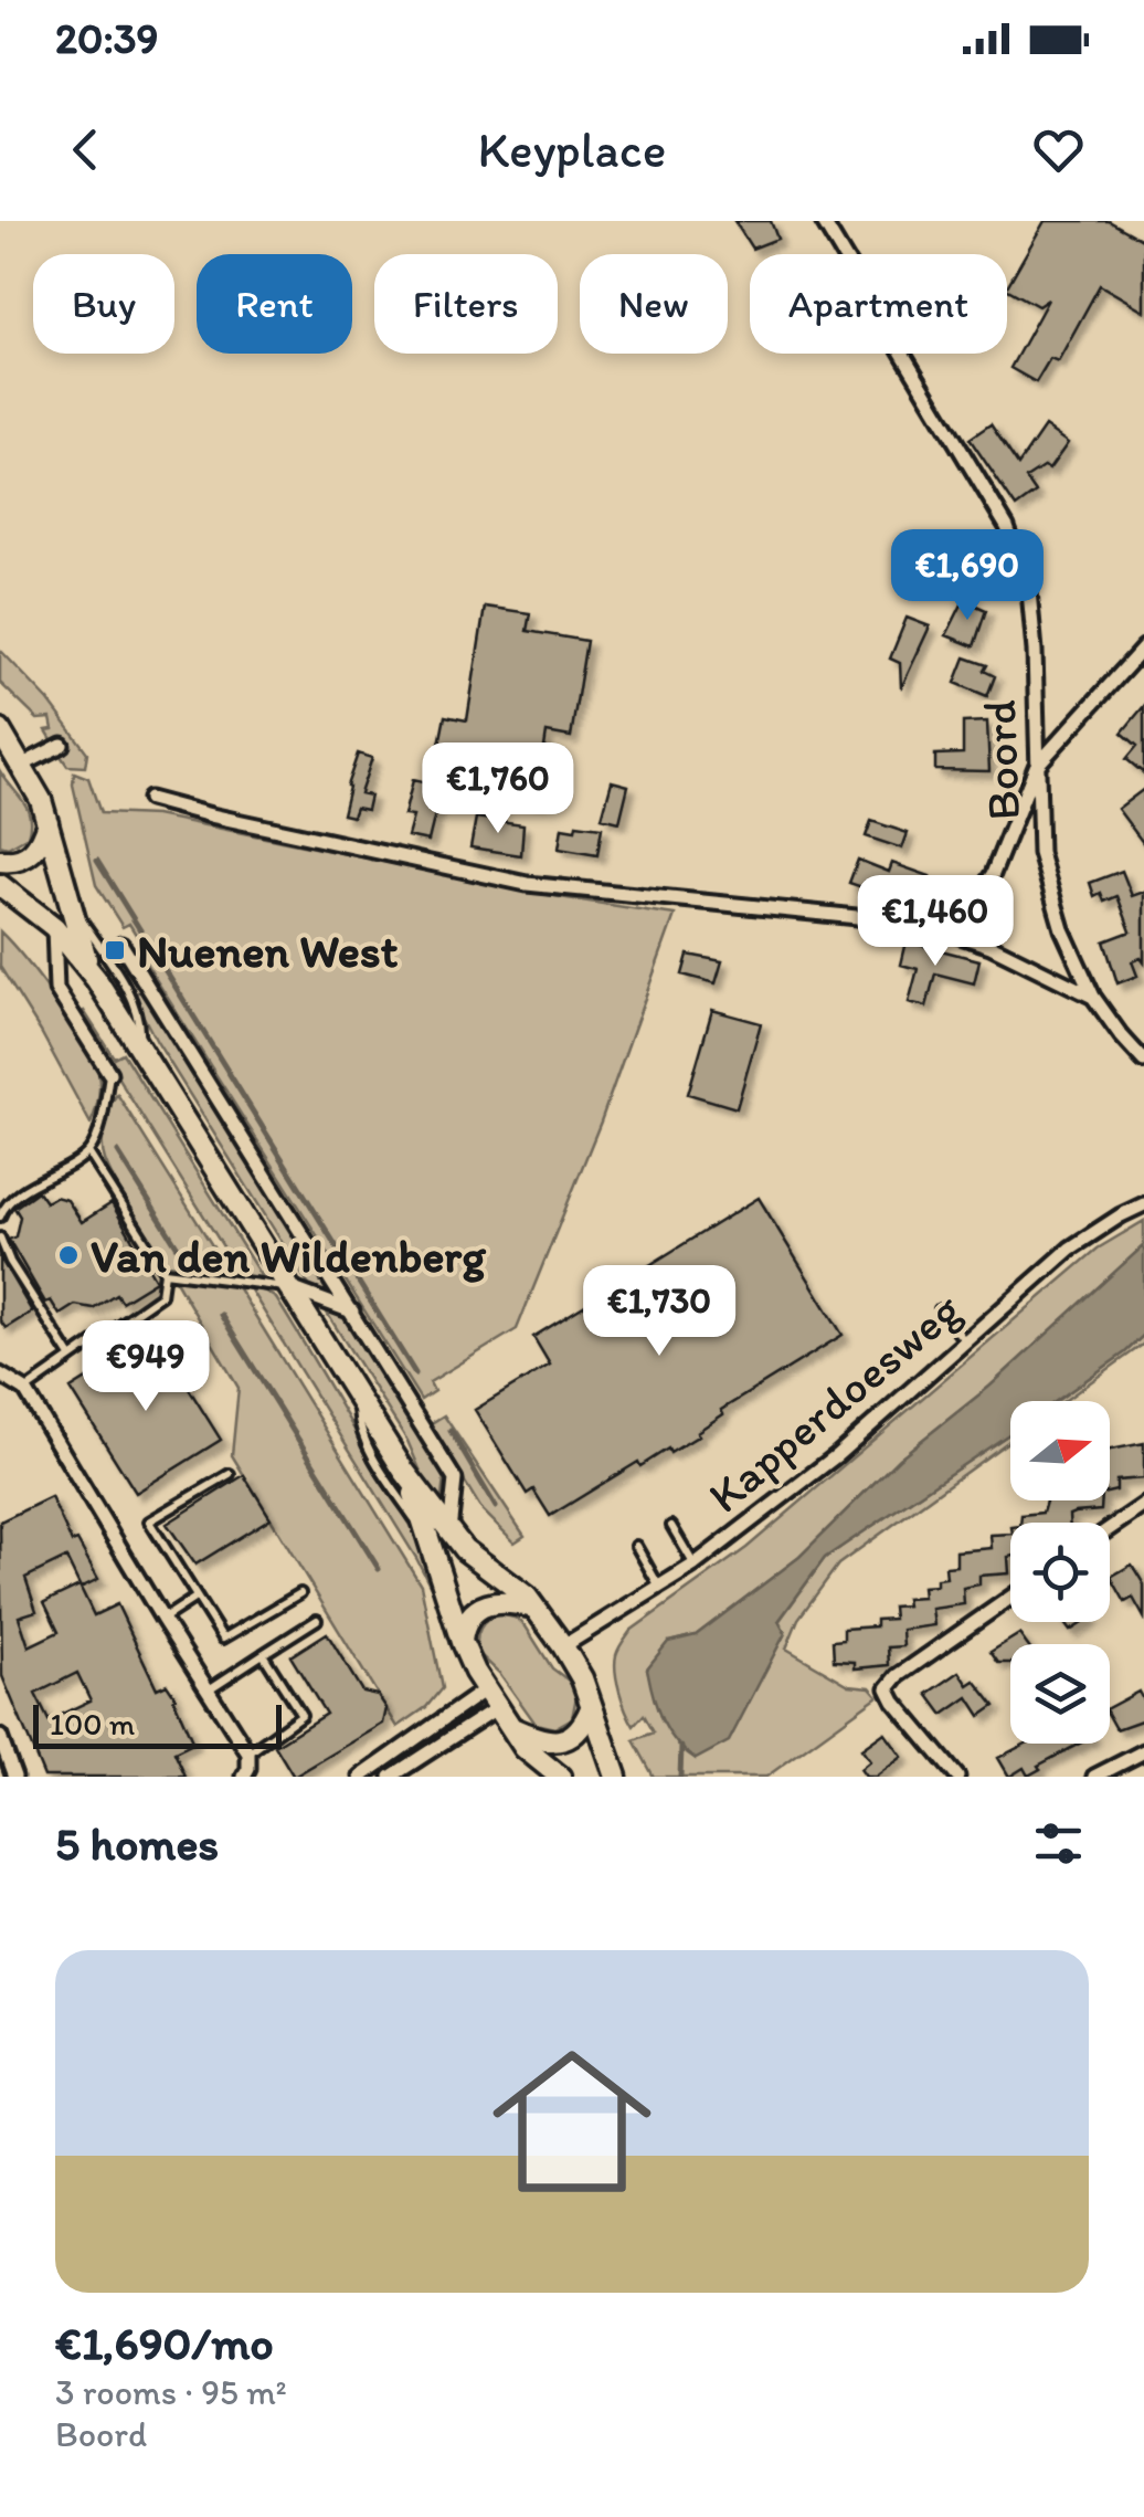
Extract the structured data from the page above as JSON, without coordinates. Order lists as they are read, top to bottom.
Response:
{
  "streets": {
    "street": ["Boord", "Kapperdoesweg"]
  },
  "places": {
    "transit": ["Nuenen West"],
    "other": ["Van den Wildenberg"]
  },
  "scale_bar": "100 m",
  "north": "right",
  "page": {
    "status": "20:39",
    "header": "Keyplace",
    "chip": [
      "Buy",
      "Rent",
      "Filters",
      "New",
      "Apartment"
    ],
    "price": [
      "€1,690",
      "€1,760",
      "€1,460",
      "€1,730",
      "€949"
    ],
    "scale": "100 m",
    "heading": "5 homes",
    "list": [
      {
        "name": "€1,690/mo",
        "note": "3 rooms · 95 m² · Boord"
      }
    ]
  }
}
